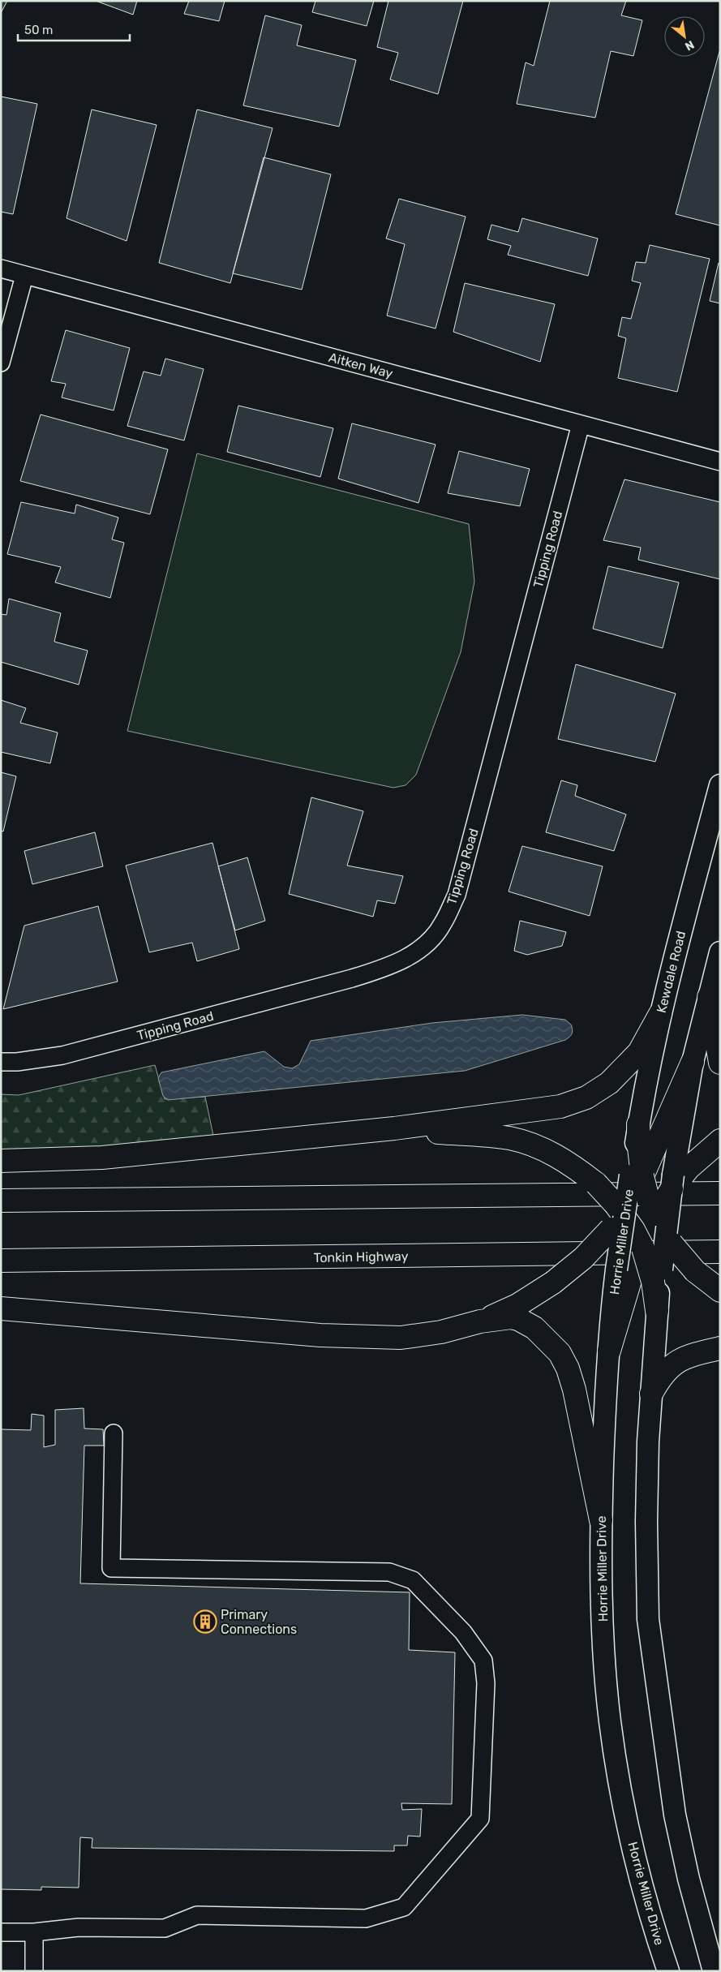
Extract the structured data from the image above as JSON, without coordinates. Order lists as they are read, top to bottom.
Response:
{
  "streets": {
    "highway": ["Tonkin Highway"],
    "main road": ["Kewdale Road", "Horrie Miller Drive"],
    "street": ["Aitken Way", "Tipping Road"]
  },
  "crossings": [
    ["Aitken Way", "Tipping Road"]
  ],
  "places": {
    "building": ["Primary Connections"]
  },
  "scale_bar": "50 m",
  "north": "bottom right"
}
